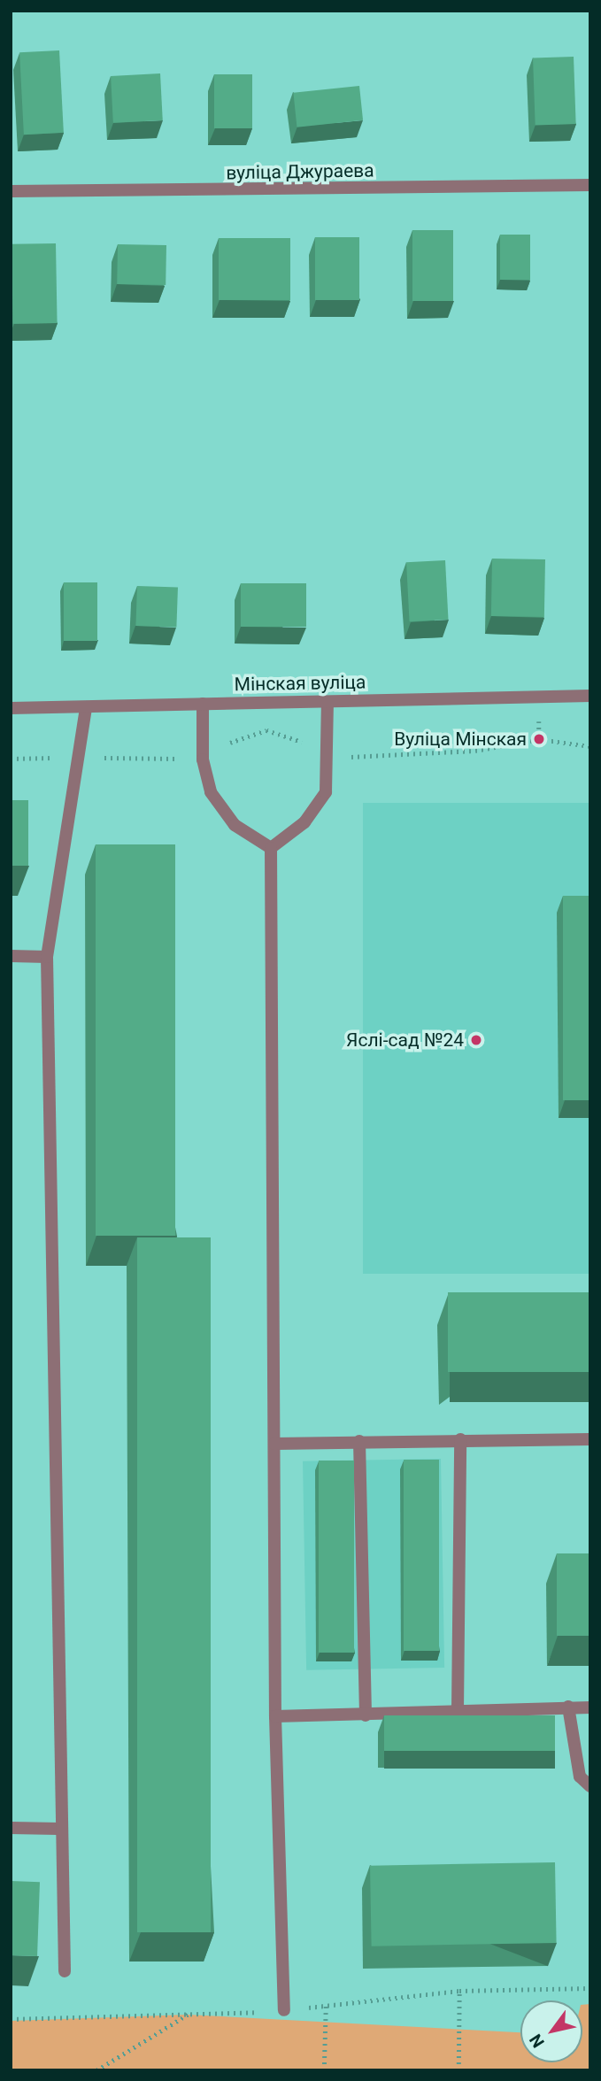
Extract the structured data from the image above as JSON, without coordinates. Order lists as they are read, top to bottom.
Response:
{
  "streets": {
    "street": ["вуліца Джураева", "Мінская вуліца"]
  },
  "places": ["Вуліца Мінская", "Яслі-сад №24"],
  "north": "bottom left"
}
